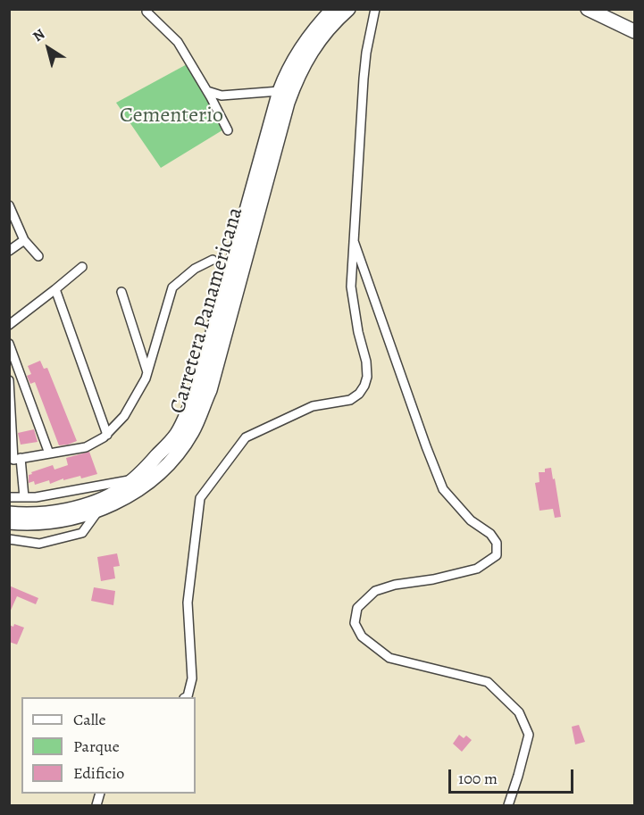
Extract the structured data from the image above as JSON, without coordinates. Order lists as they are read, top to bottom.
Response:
{
  "streets": {
    "highway": ["Carretera Panamericana"]
  },
  "parks": ["Cementerio"],
  "legend": ["Calle", "Parque", "Edificio"],
  "scale_bar": "100 m",
  "north": "top left"
}
